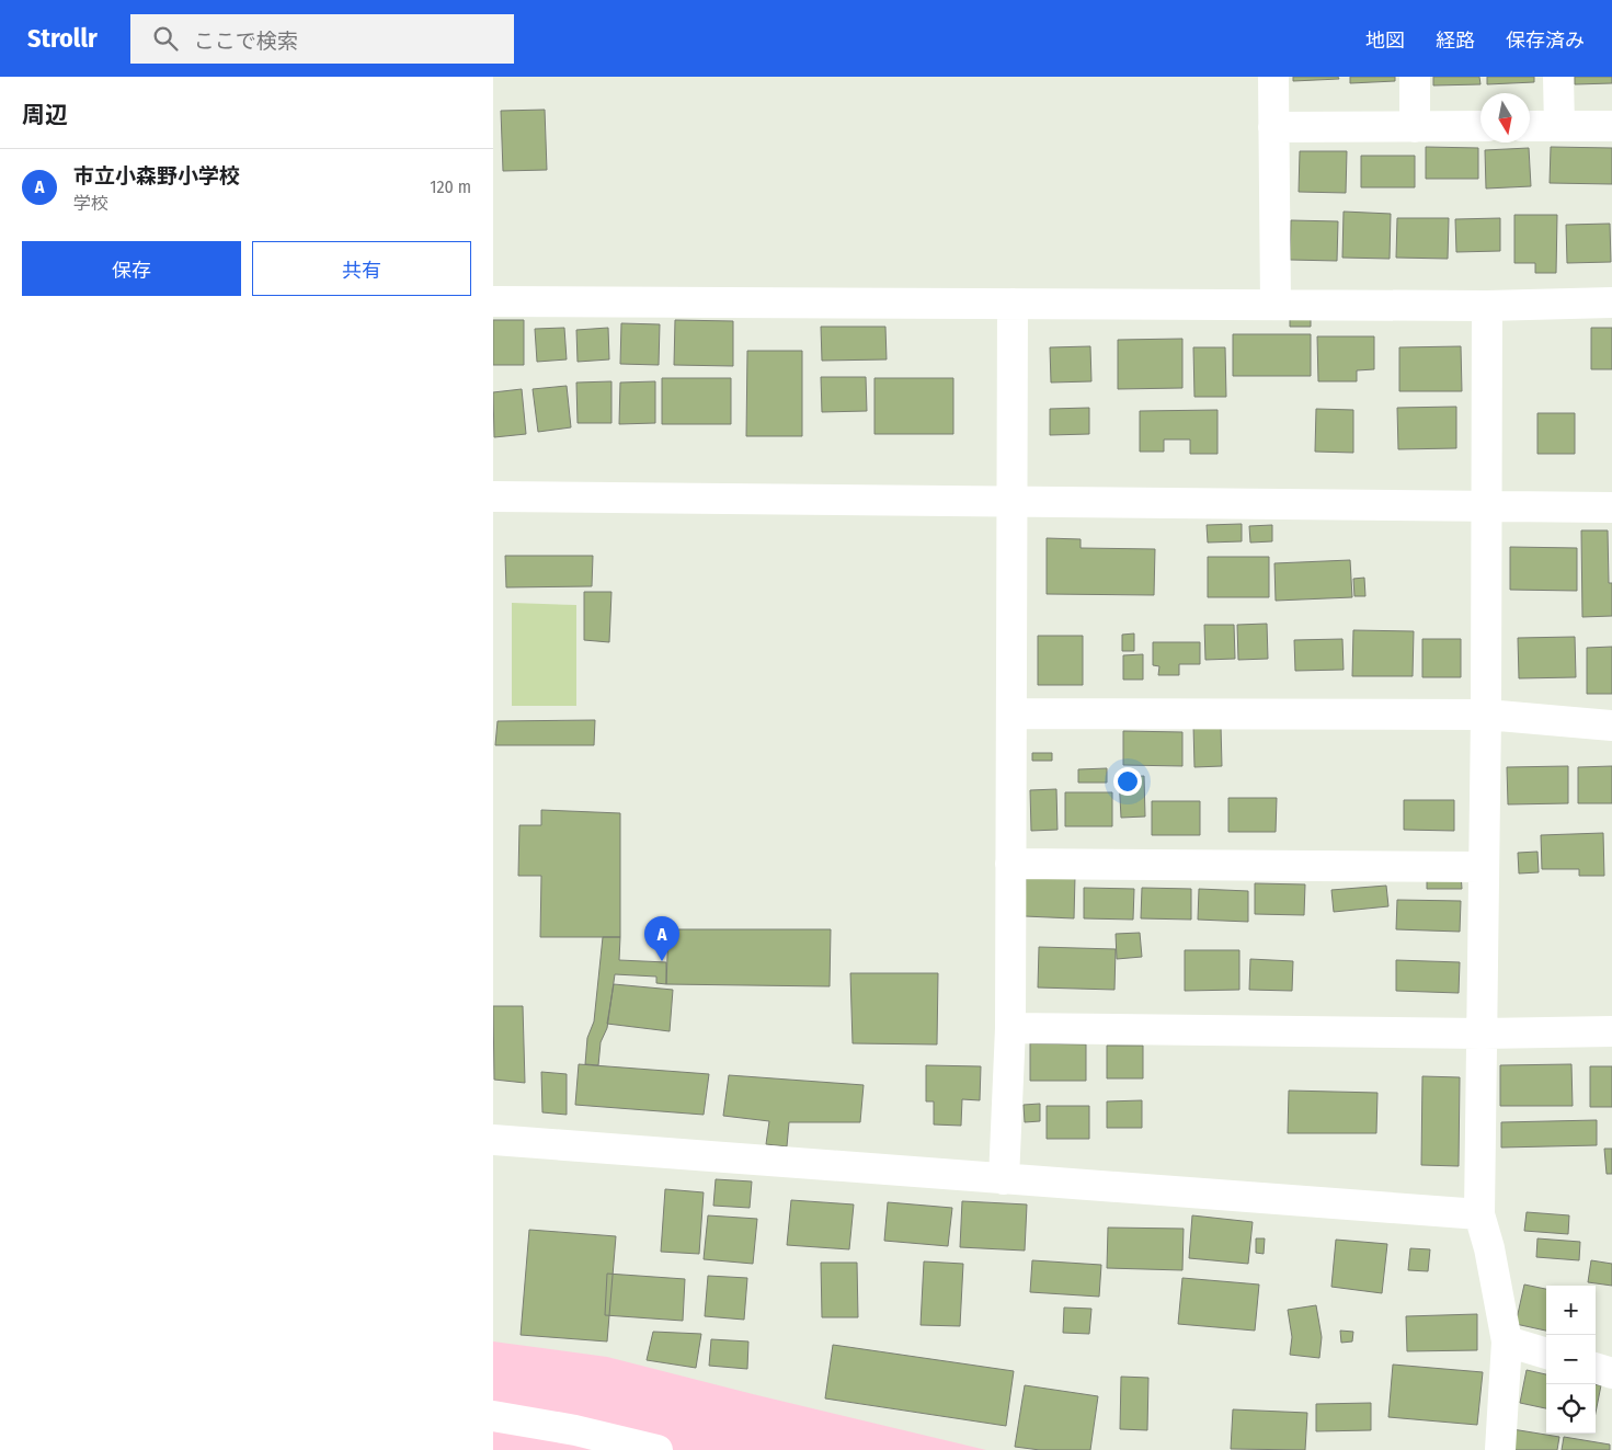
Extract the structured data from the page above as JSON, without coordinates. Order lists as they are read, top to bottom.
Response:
{
  "north": "bottom",
  "page": {
    "header": "Strollr",
    "search": "ここで検索",
    "nav": ["地図", "経路", "保存済み"],
    "heading": "周辺",
    "list": [
      {
        "mark": "A",
        "name": "市立小森野小学校",
        "note": "学校",
        "value": "120 m"
      }
    ],
    "buttons": ["保存", "共有"],
    "pins": "A",
    "map_buttons": ["+", "−"]
  }
}
